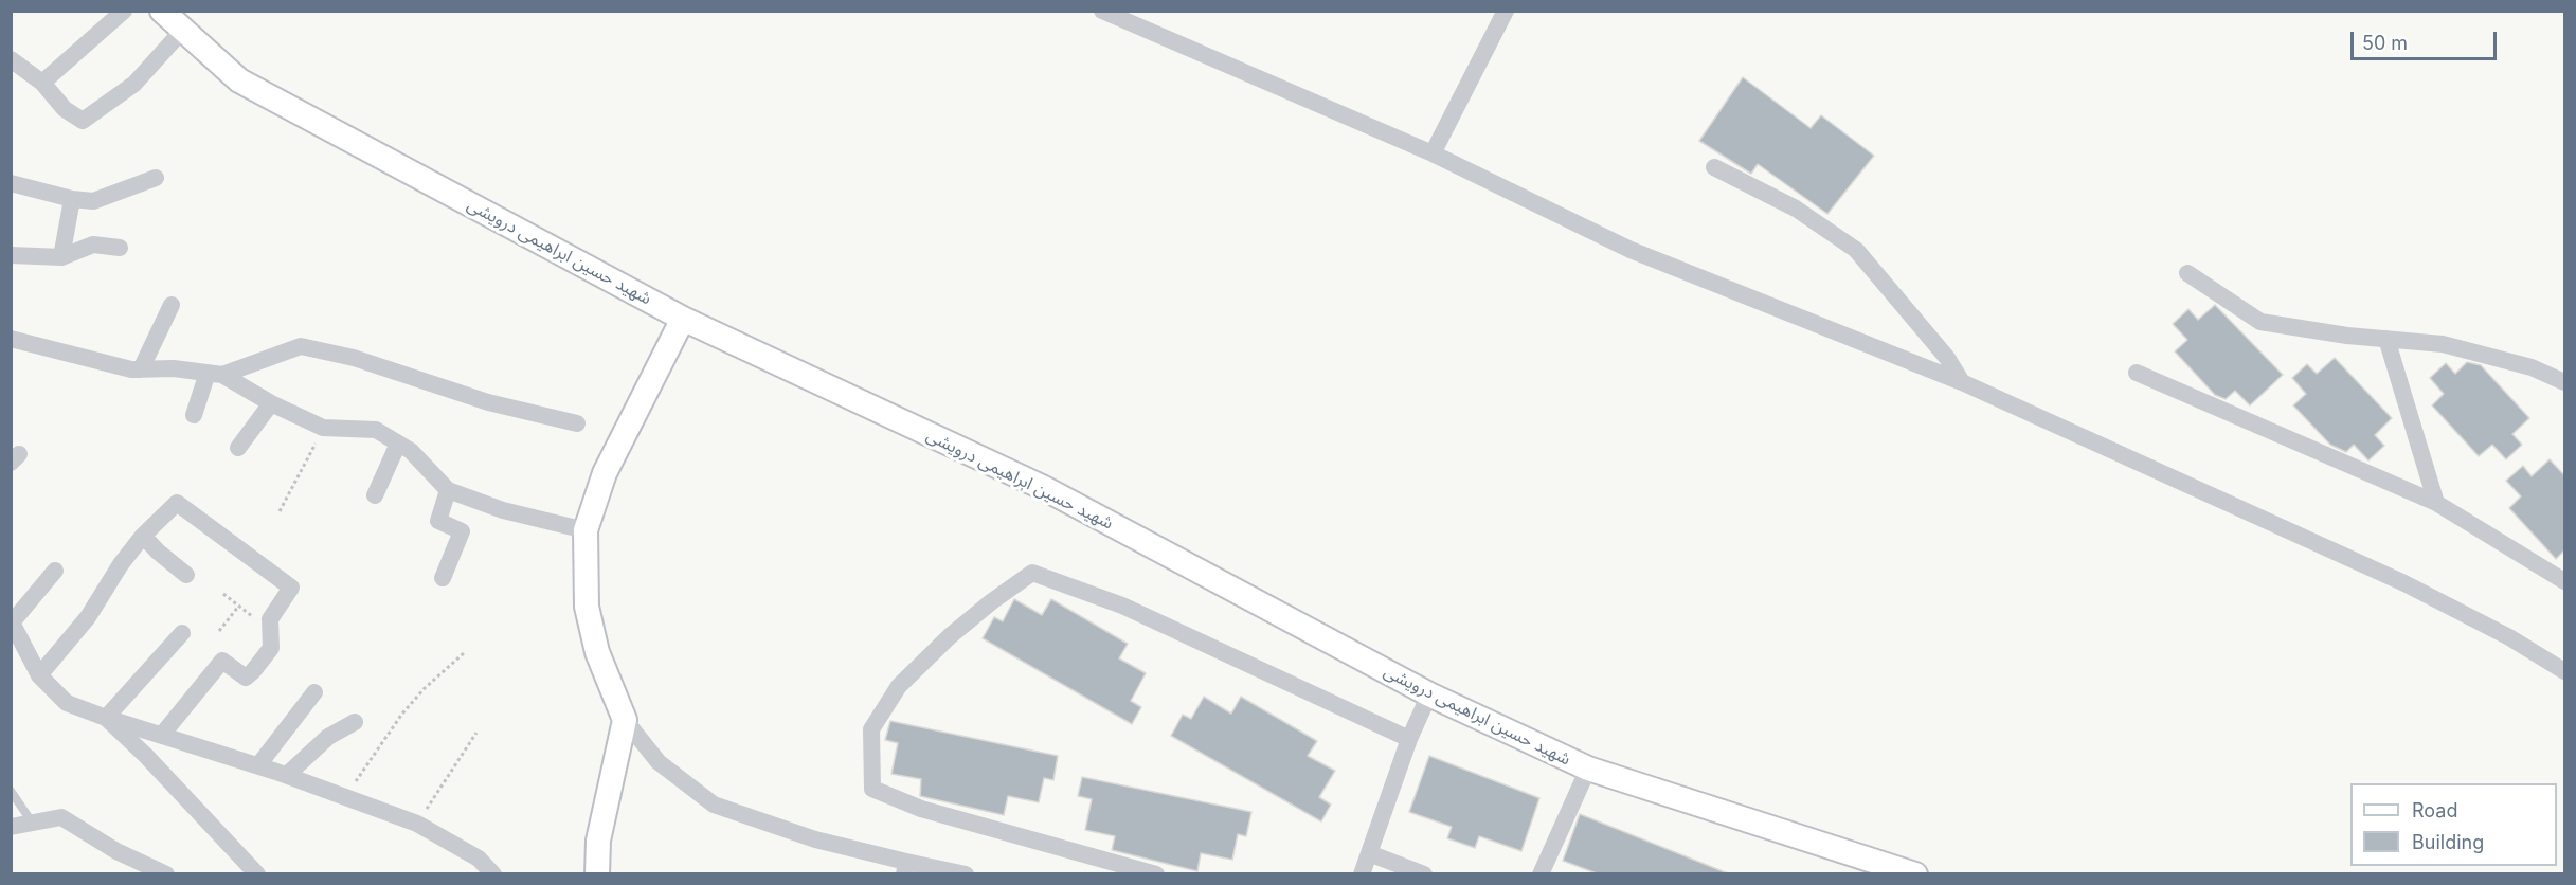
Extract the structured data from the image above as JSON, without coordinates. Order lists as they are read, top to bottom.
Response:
{
  "streets": {
    "street": ["شهید حسین ابراهیمی درویشی"]
  },
  "legend": ["Road", "Building"],
  "scale_bar": "50 m"
}
